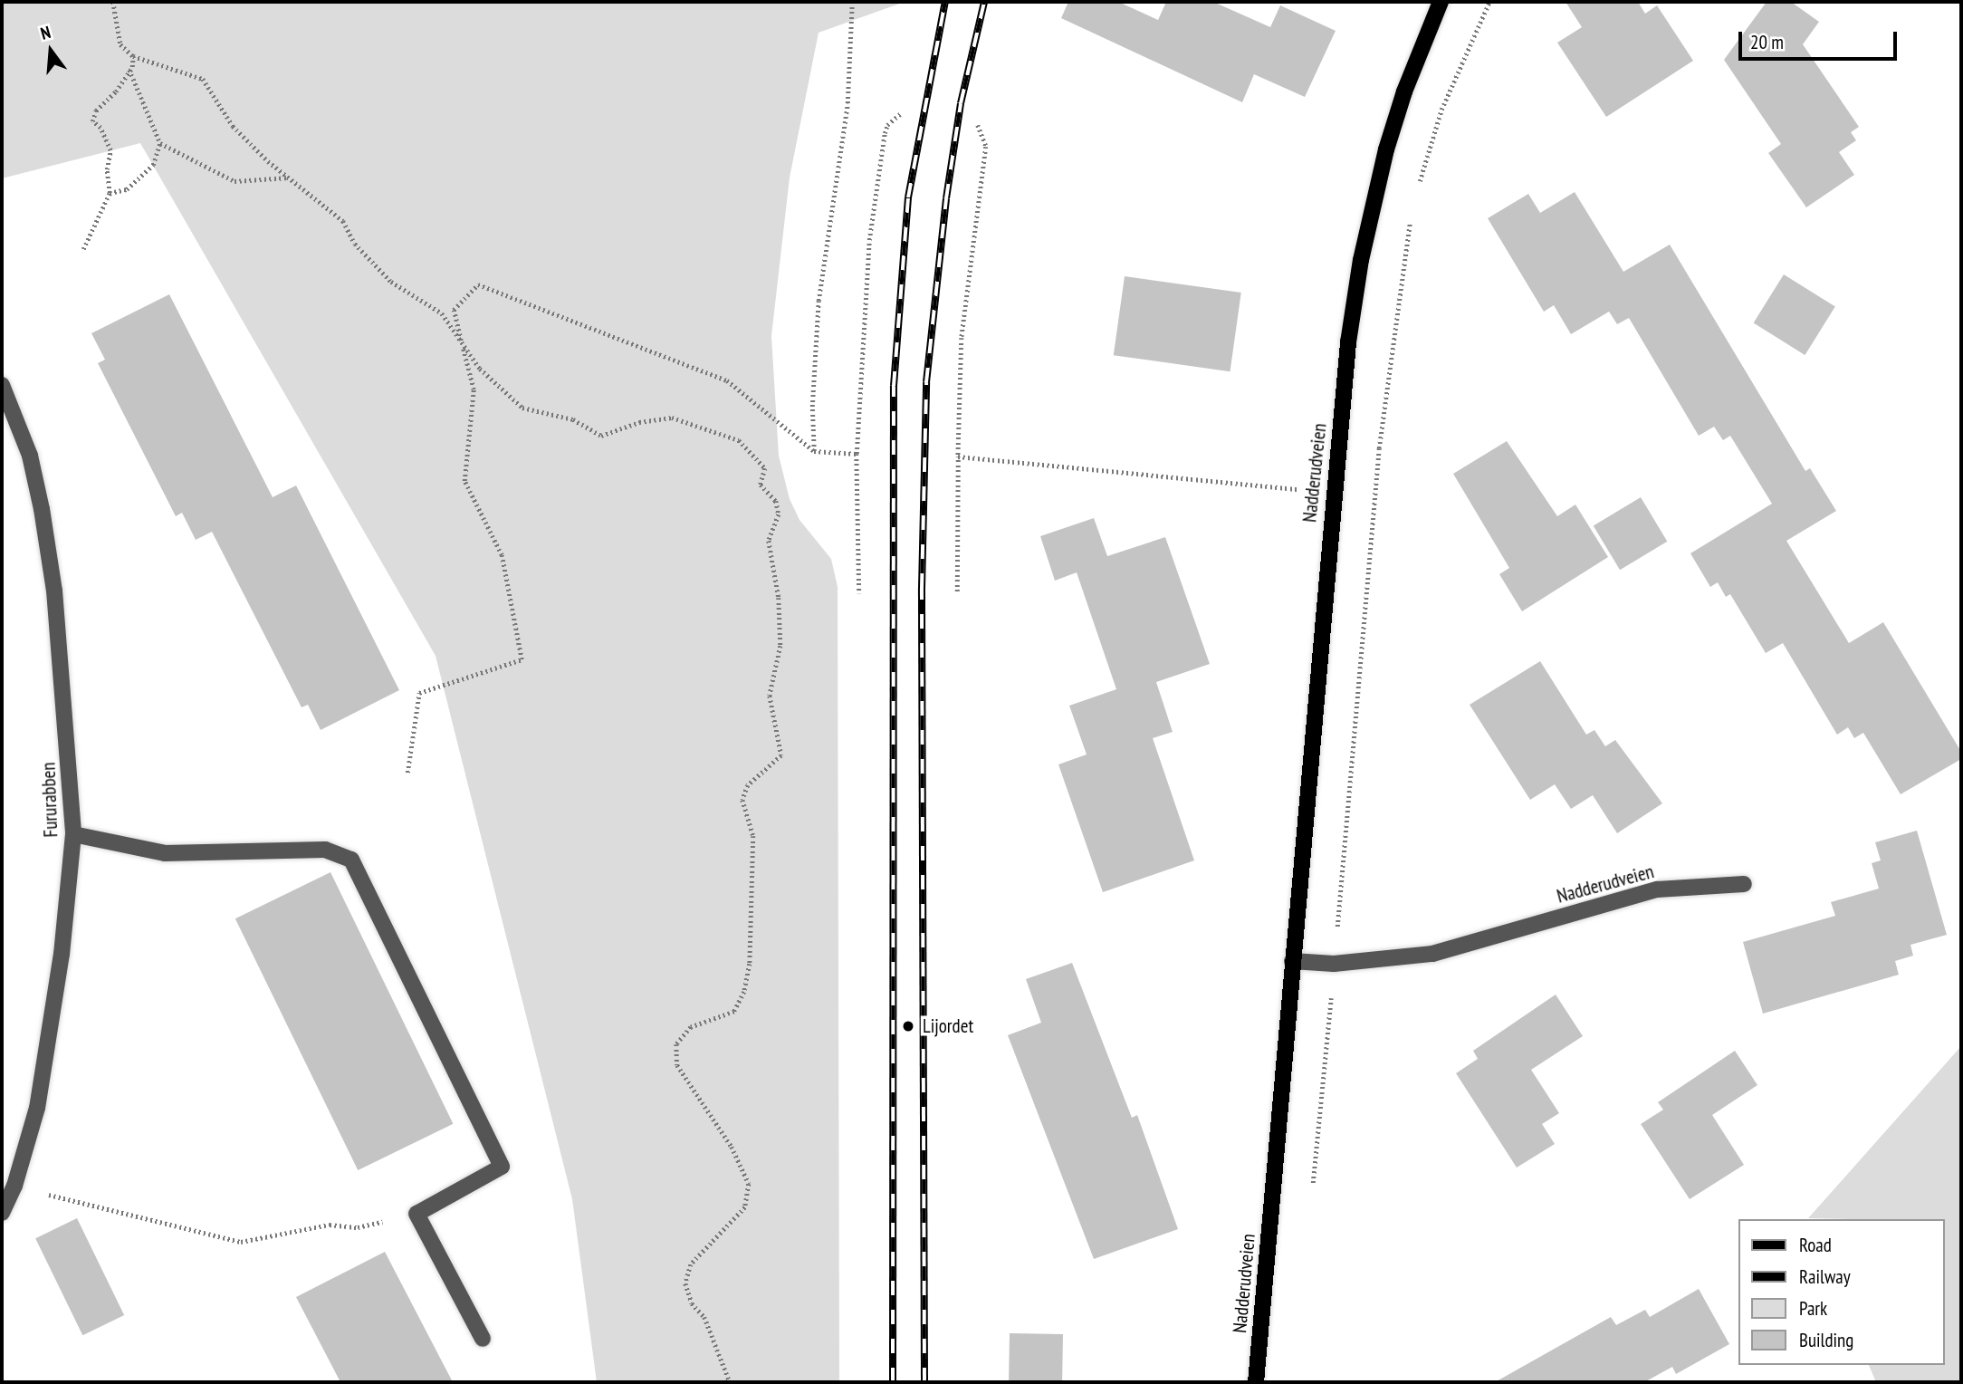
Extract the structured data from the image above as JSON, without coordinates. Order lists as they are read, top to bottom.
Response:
{
  "streets": {
    "main road": ["Nadderudveien"],
    "street": ["Fururabben"]
  },
  "places": ["Lijordet"],
  "legend": [
    "Road",
    "Railway",
    "Park",
    "Building"
  ],
  "scale_bar": "20 m",
  "north": "top"
}
